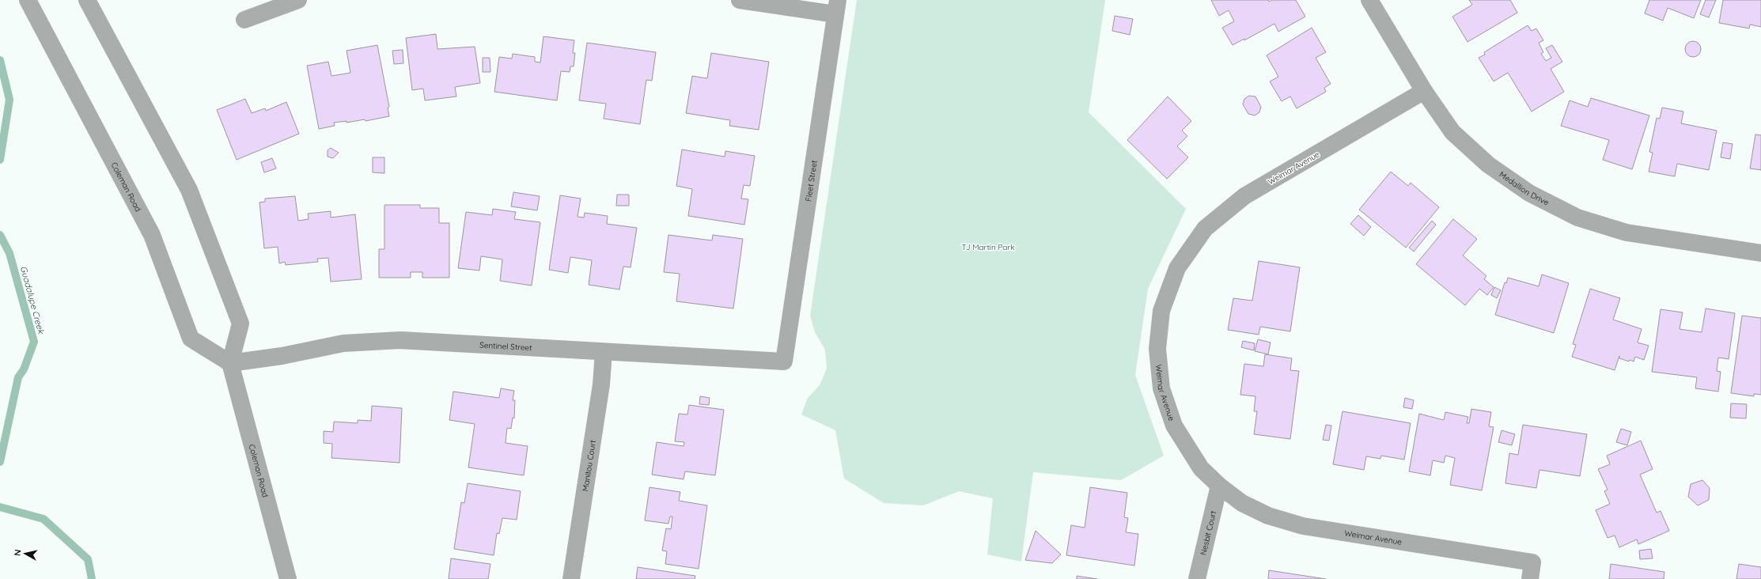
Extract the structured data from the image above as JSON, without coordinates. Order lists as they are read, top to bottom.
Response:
{
  "streets": {
    "street": [
      "Weimar Avenue",
      "Fleet Street",
      "Coleman Road",
      "Medallion Drive",
      "Sentinel Street",
      "Manitou Court",
      "Nesbit Court"
    ]
  },
  "crossings": [
    ["Weimar Avenue", "Medallion Drive"],
    ["Weimar Avenue", "Nesbit Court"],
    ["Fleet Street", "Sentinel Street"],
    ["Coleman Road", "Sentinel Street"],
    ["Sentinel Street", "Manitou Court"]
  ],
  "water": ["Guadalupe Creek"],
  "parks": ["TJ Martin Park"],
  "north": "left"
}
